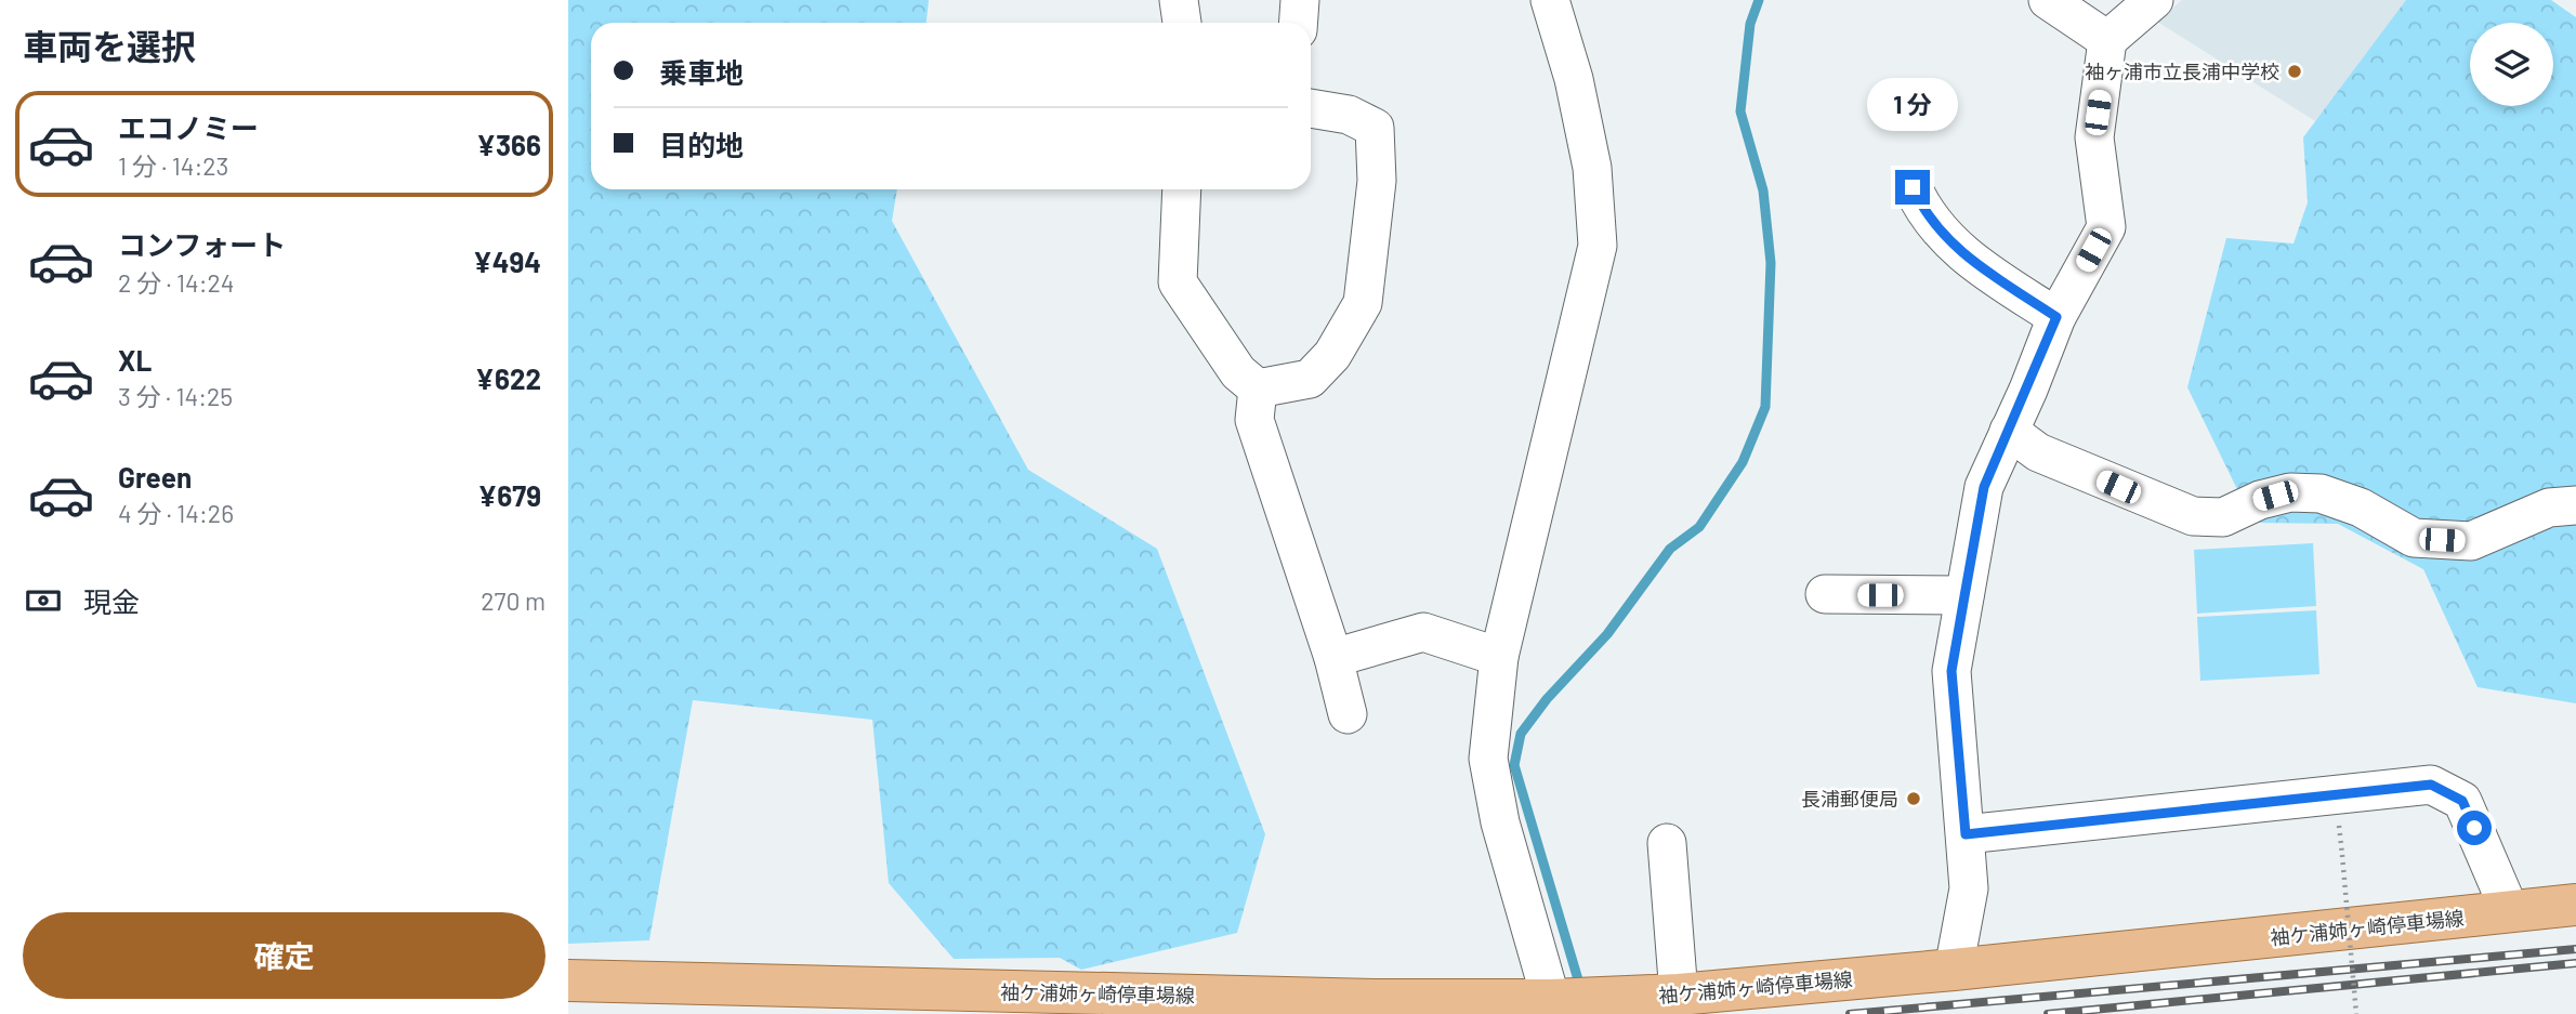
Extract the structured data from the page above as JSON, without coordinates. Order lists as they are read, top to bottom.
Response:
{
  "streets": {
    "main road": ["袖ケ浦姉ヶ崎停車場線"]
  },
  "places": ["袖ヶ浦市立長浦中学校", "長浦郵便局"],
  "page": {
    "heading": "車両を選択",
    "banner": ["乗車地", "目的地"],
    "bubble": "1 分",
    "list": [
      {
        "name": "エコノミー",
        "note": "1 分 · 14:23",
        "value": "¥366"
      },
      {
        "name": "コンフォート",
        "note": "2 分 · 14:24",
        "value": "¥494"
      },
      {
        "name": "XL",
        "note": "3 分 · 14:25",
        "value": "¥622"
      },
      {
        "name": "Green",
        "note": "4 分 · 14:26",
        "value": "¥679"
      }
    ],
    "pay": ["現金", "270 m"],
    "buttons": "確定"
  }
}
